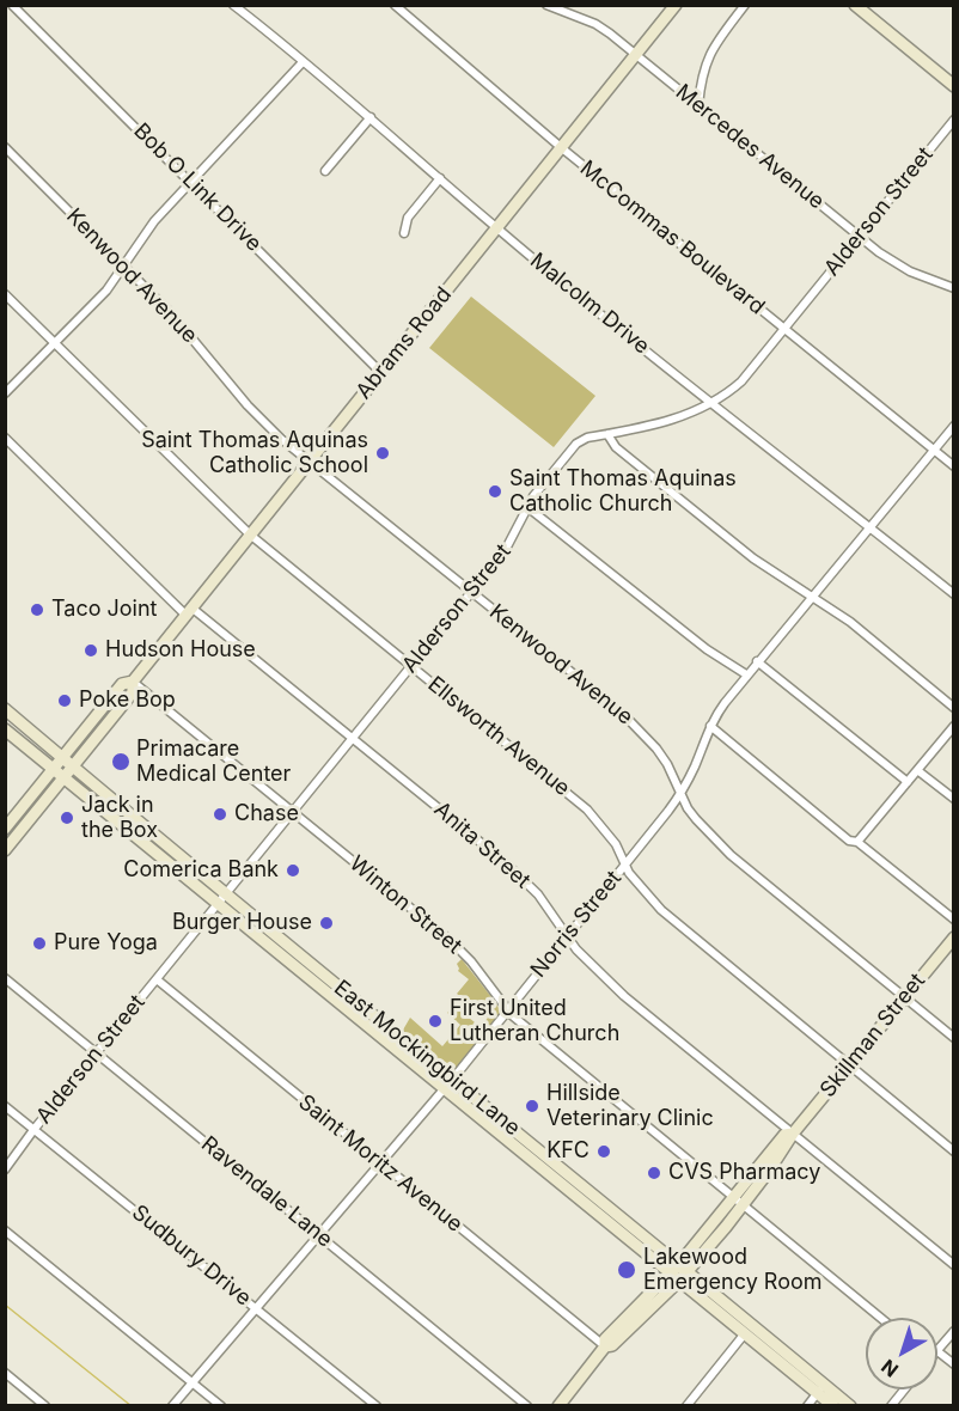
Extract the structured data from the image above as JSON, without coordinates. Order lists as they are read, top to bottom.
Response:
{
  "streets": {
    "main road": ["Abrams Road", "Skillman Street", "East Mockingbird Lane"],
    "street": [
      "Mercedes Avenue",
      "Bob O Link Drive",
      "Alderson Street",
      "McCommas Boulevard",
      "Kenwood Avenue",
      "Malcolm Drive",
      "Ellsworth Avenue",
      "Anita Street",
      "Winton Street",
      "Norris Street",
      "Saint Moritz Avenue",
      "Ravendale Lane",
      "Sudbury Drive"
    ]
  },
  "crossings": [
    ["Mercedes Avenue", "Alderson Street"],
    ["Mercedes Avenue", "Abrams Road"],
    ["Bob O Link Drive", "Abrams Road"],
    ["Alderson Street", "McCommas Boulevard"],
    ["Alderson Street", "Kenwood Avenue"],
    ["Alderson Street", "Malcolm Drive"],
    ["Alderson Street", "Ellsworth Avenue"],
    ["Alderson Street", "Anita Street"],
    ["Alderson Street", "Winton Street"],
    ["Alderson Street", "East Mockingbird Lane"],
    ["Alderson Street", "Saint Moritz Avenue"],
    ["Alderson Street", "Ravendale Lane"],
    ["Alderson Street", "Sudbury Drive"],
    ["McCommas Boulevard", "Abrams Road"],
    ["McCommas Boulevard", "Norris Street"],
    ["Kenwood Avenue", "Abrams Road"],
    ["Kenwood Avenue", "Norris Street"],
    ["Kenwood Avenue", "Skillman Street"],
    ["Malcolm Drive", "Abrams Road"],
    ["Malcolm Drive", "Norris Street"],
    ["Abrams Road", "Ellsworth Avenue"],
    ["Abrams Road", "Anita Street"],
    ["Abrams Road", "Winton Street"],
    ["Abrams Road", "East Mockingbird Lane"],
    ["Ellsworth Avenue", "Norris Street"],
    ["Ellsworth Avenue", "Skillman Street"],
    ["Anita Street", "Norris Street"],
    ["Anita Street", "Skillman Street"],
    ["Winton Street", "Norris Street"],
    ["Winton Street", "Skillman Street"],
    ["Norris Street", "East Mockingbird Lane"],
    ["Norris Street", "Saint Moritz Avenue"],
    ["Norris Street", "Ravendale Lane"],
    ["Norris Street", "Sudbury Drive"],
    ["Skillman Street", "East Mockingbird Lane"],
    ["Skillman Street", "Saint Moritz Avenue"]
  ],
  "places": [
    "Saint Thomas Aquinas Catholic School",
    "Saint Thomas Aquinas Catholic Church",
    "Taco Joint",
    "Hudson House",
    "Poke Bop",
    "Primacare Medical Center",
    "Chase",
    "Jack in the Box",
    "Comerica Bank",
    "Burger House",
    "Pure Yoga",
    "First United Lutheran Church",
    "Hillside Veterinary Clinic",
    "KFC",
    "CVS Pharmacy",
    "Lakewood Emergency Room"
  ],
  "north": "bottom left"
}
